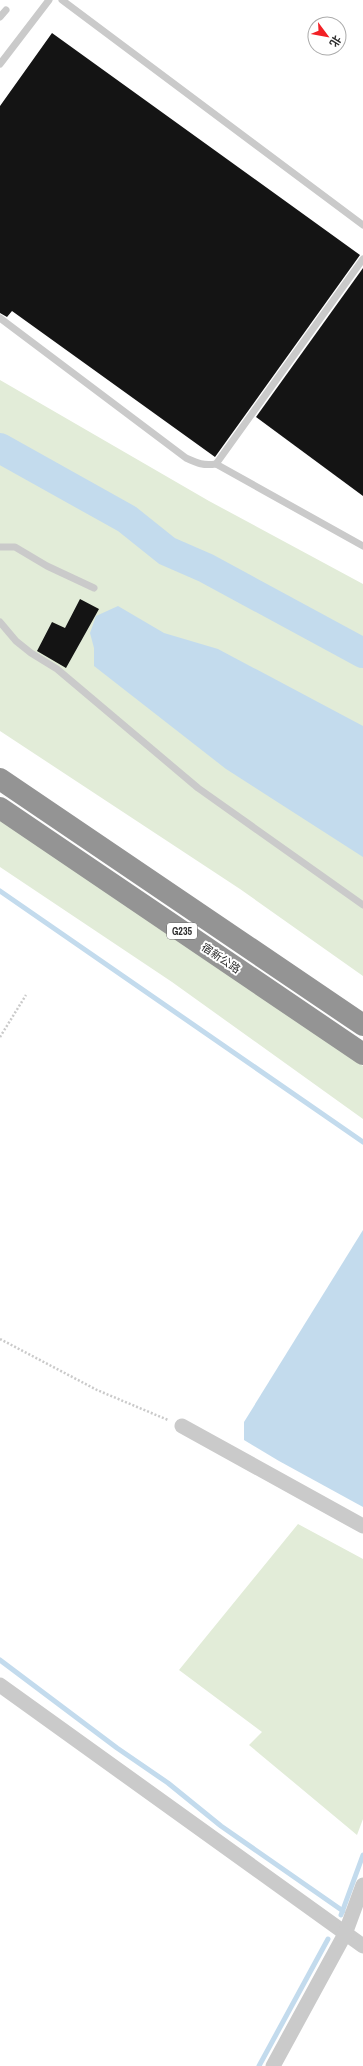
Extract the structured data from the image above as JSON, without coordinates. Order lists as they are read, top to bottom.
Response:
{
  "streets": {
    "highway": ["G235", "宿新公路"]
  },
  "north": "bottom right"
}
